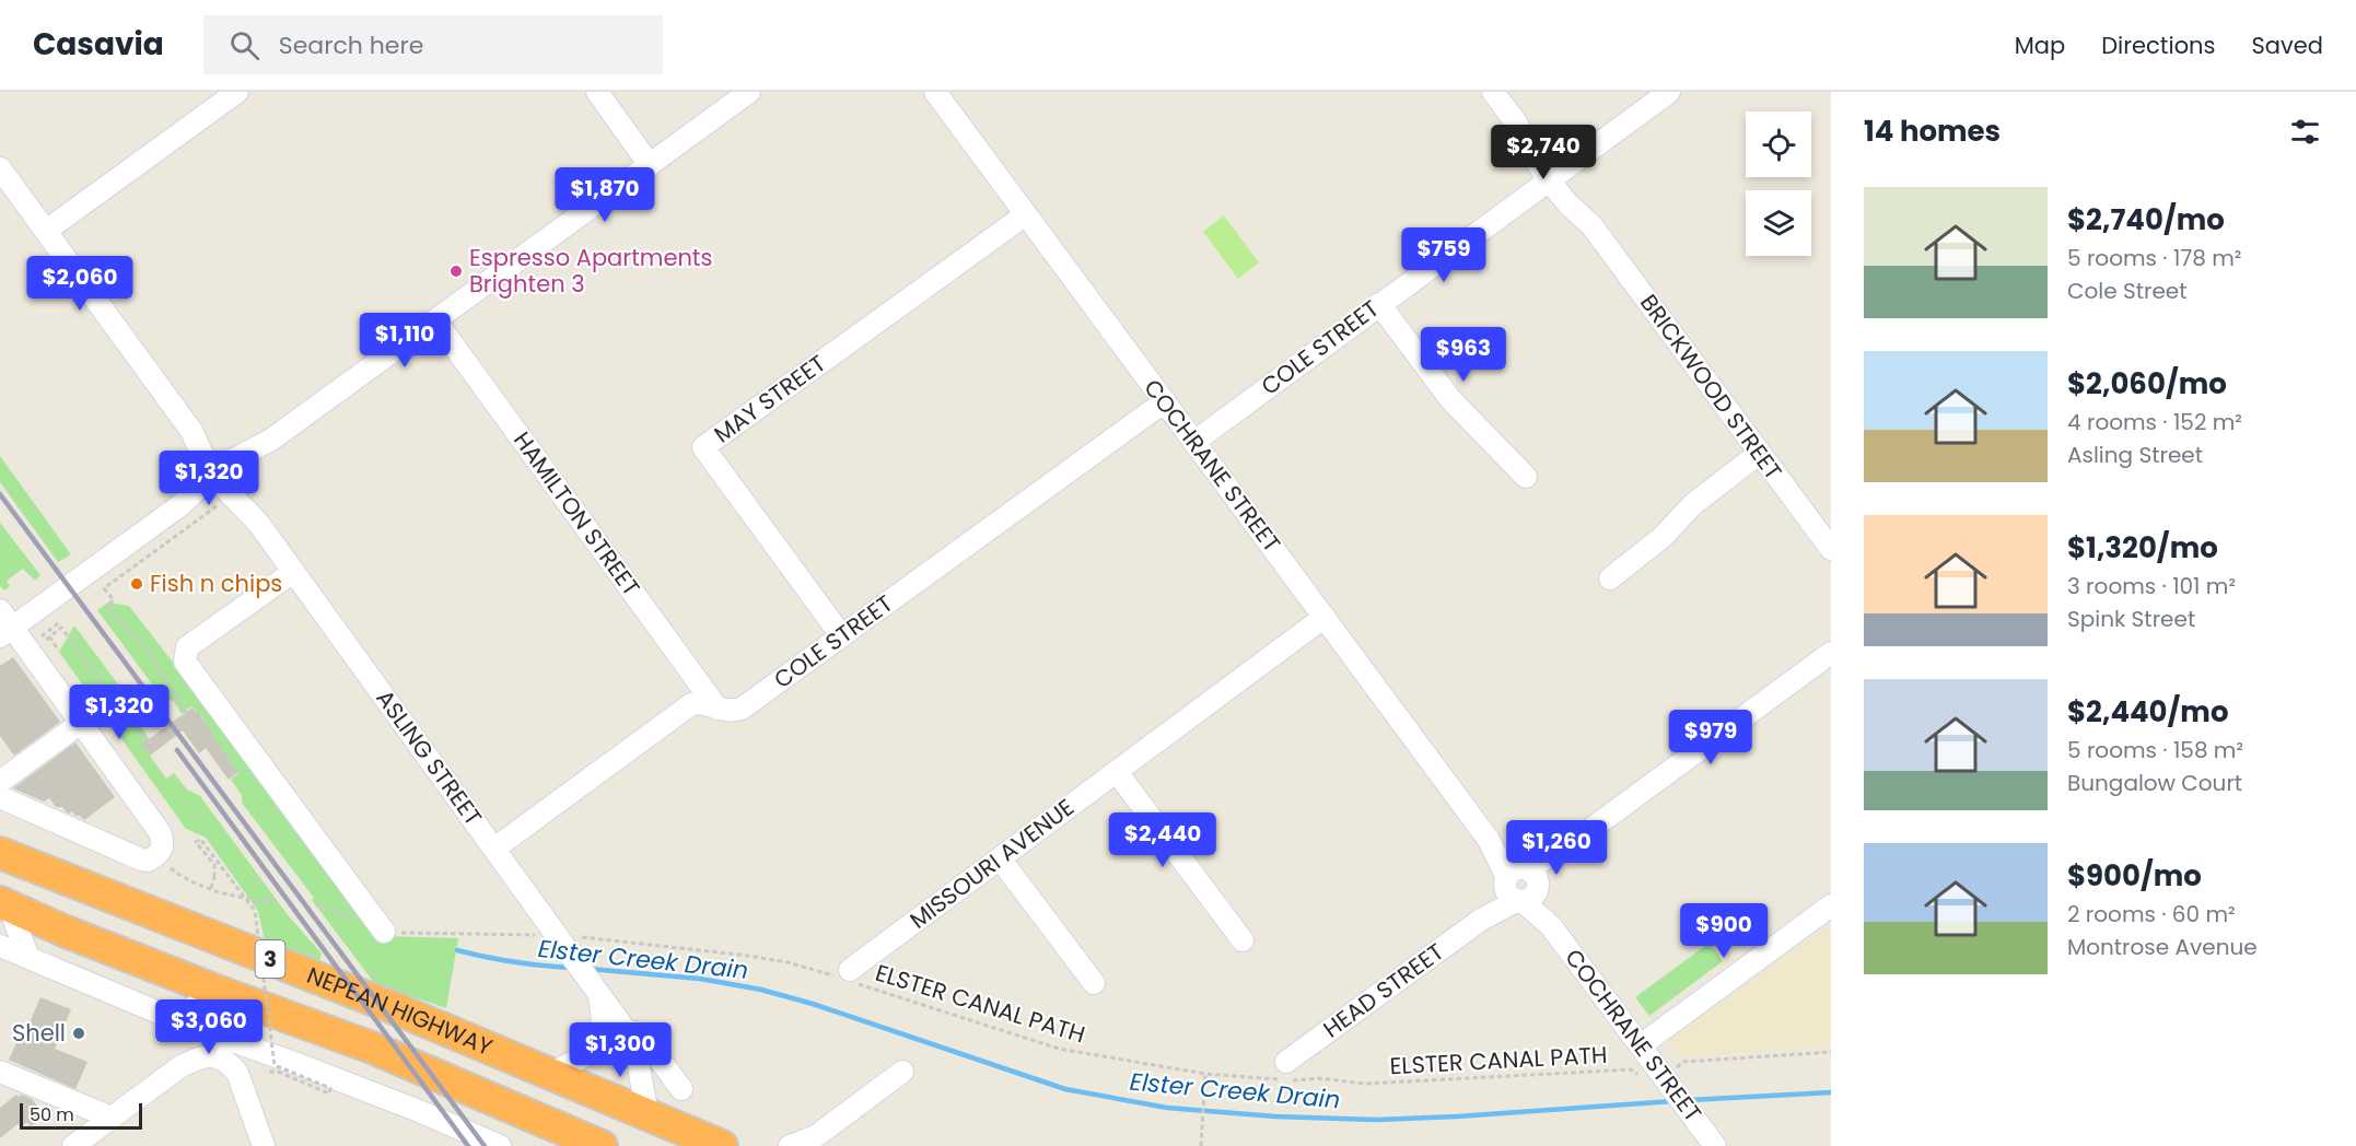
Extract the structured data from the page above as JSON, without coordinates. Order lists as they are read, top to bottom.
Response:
{
  "streets": {
    "highway": ["3", "NEPEAN HIGHWAY"],
    "street": [
      "COLE STREET",
      "BRICKWOOD STREET",
      "MAY STREET",
      "COCHRANE STREET",
      "HAMILTON STREET",
      "ASLING STREET",
      "MISSOURI AVENUE",
      "HEAD STREET"
    ],
    "path": ["ELSTER CANAL PATH"]
  },
  "crossings": [
    ["COLE STREET", "BRICKWOOD STREET"],
    ["COLE STREET", "MAY STREET"],
    ["COLE STREET", "COCHRANE STREET"],
    ["COLE STREET", "HAMILTON STREET"],
    ["COLE STREET", "ASLING STREET"],
    ["MAY STREET", "COCHRANE STREET"],
    ["COCHRANE STREET", "MISSOURI AVENUE"],
    ["COCHRANE STREET", "HEAD STREET"],
    ["COCHRANE STREET", "ELSTER CANAL PATH"],
    ["ASLING STREET", "ELSTER CANAL PATH"],
    ["ASLING STREET", "NEPEAN HIGHWAY"],
    ["MISSOURI AVENUE", "ELSTER CANAL PATH"]
  ],
  "water": ["Elster Creek Drain"],
  "places": ["Espresso Apartments Brighten 3", "Fish n chips", "Shell"],
  "scale_bar": "50 m",
  "page": {
    "header": "Casavia",
    "search": "Search here",
    "nav": ["Map", "Directions", "Saved"],
    "heading": "14 homes",
    "price": [
      "$2,740",
      "$1,870",
      "$759",
      "$2,060",
      "$1,110",
      "$963",
      "$1,320",
      "$1,320",
      "$979",
      "$2,440",
      "$1,260",
      "$900",
      "$3,060",
      "$1,300"
    ],
    "list": [
      {
        "name": "$2,740/mo",
        "note": "5 rooms · 178 m² · Cole Street"
      },
      {
        "name": "$2,060/mo",
        "note": "4 rooms · 152 m² · Asling Street"
      },
      {
        "name": "$1,320/mo",
        "note": "3 rooms · 101 m² · Spink Street"
      },
      {
        "name": "$2,440/mo",
        "note": "5 rooms · 158 m² · Bungalow Court"
      },
      {
        "name": "$900/mo",
        "note": "2 rooms · 60 m² · Montrose Avenue"
      }
    ],
    "scale": "50 m"
  }
}
